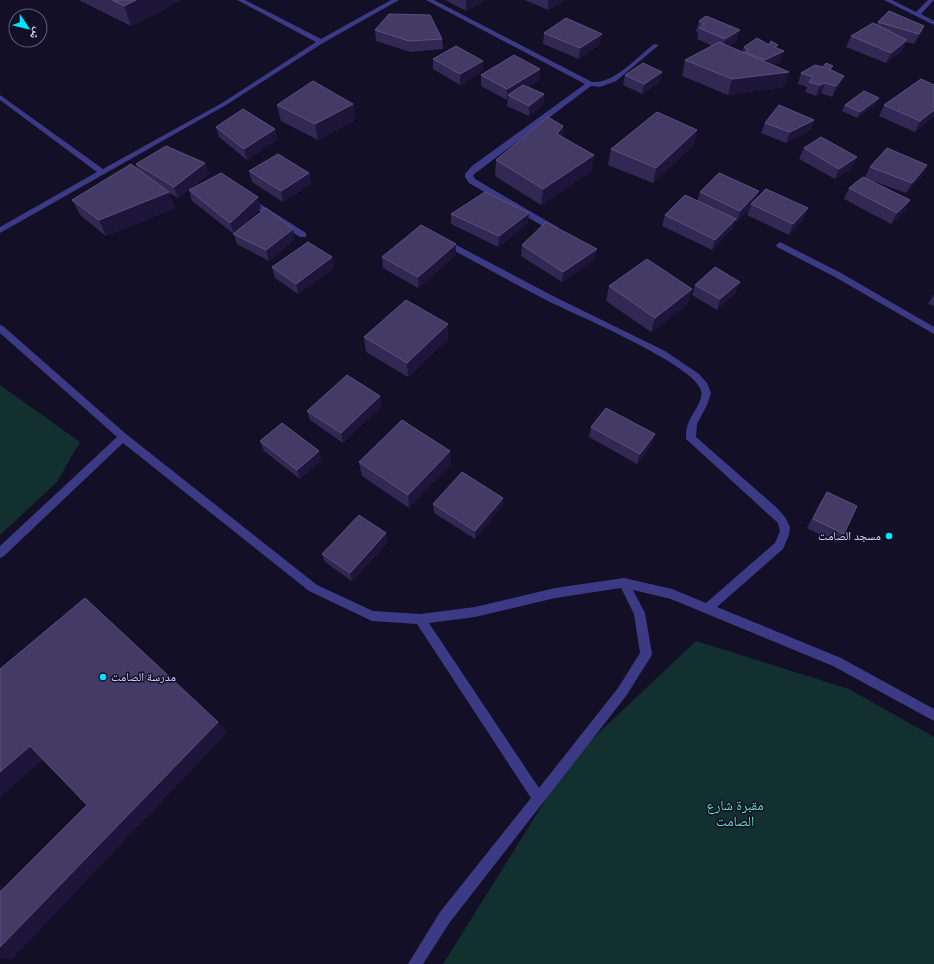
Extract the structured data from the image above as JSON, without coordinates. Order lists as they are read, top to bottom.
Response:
{
  "parks": ["مقبرة شارع الصامت"],
  "places": ["مسجد الصامت", "مدرسة الصامت"],
  "north": "bottom right"
}
